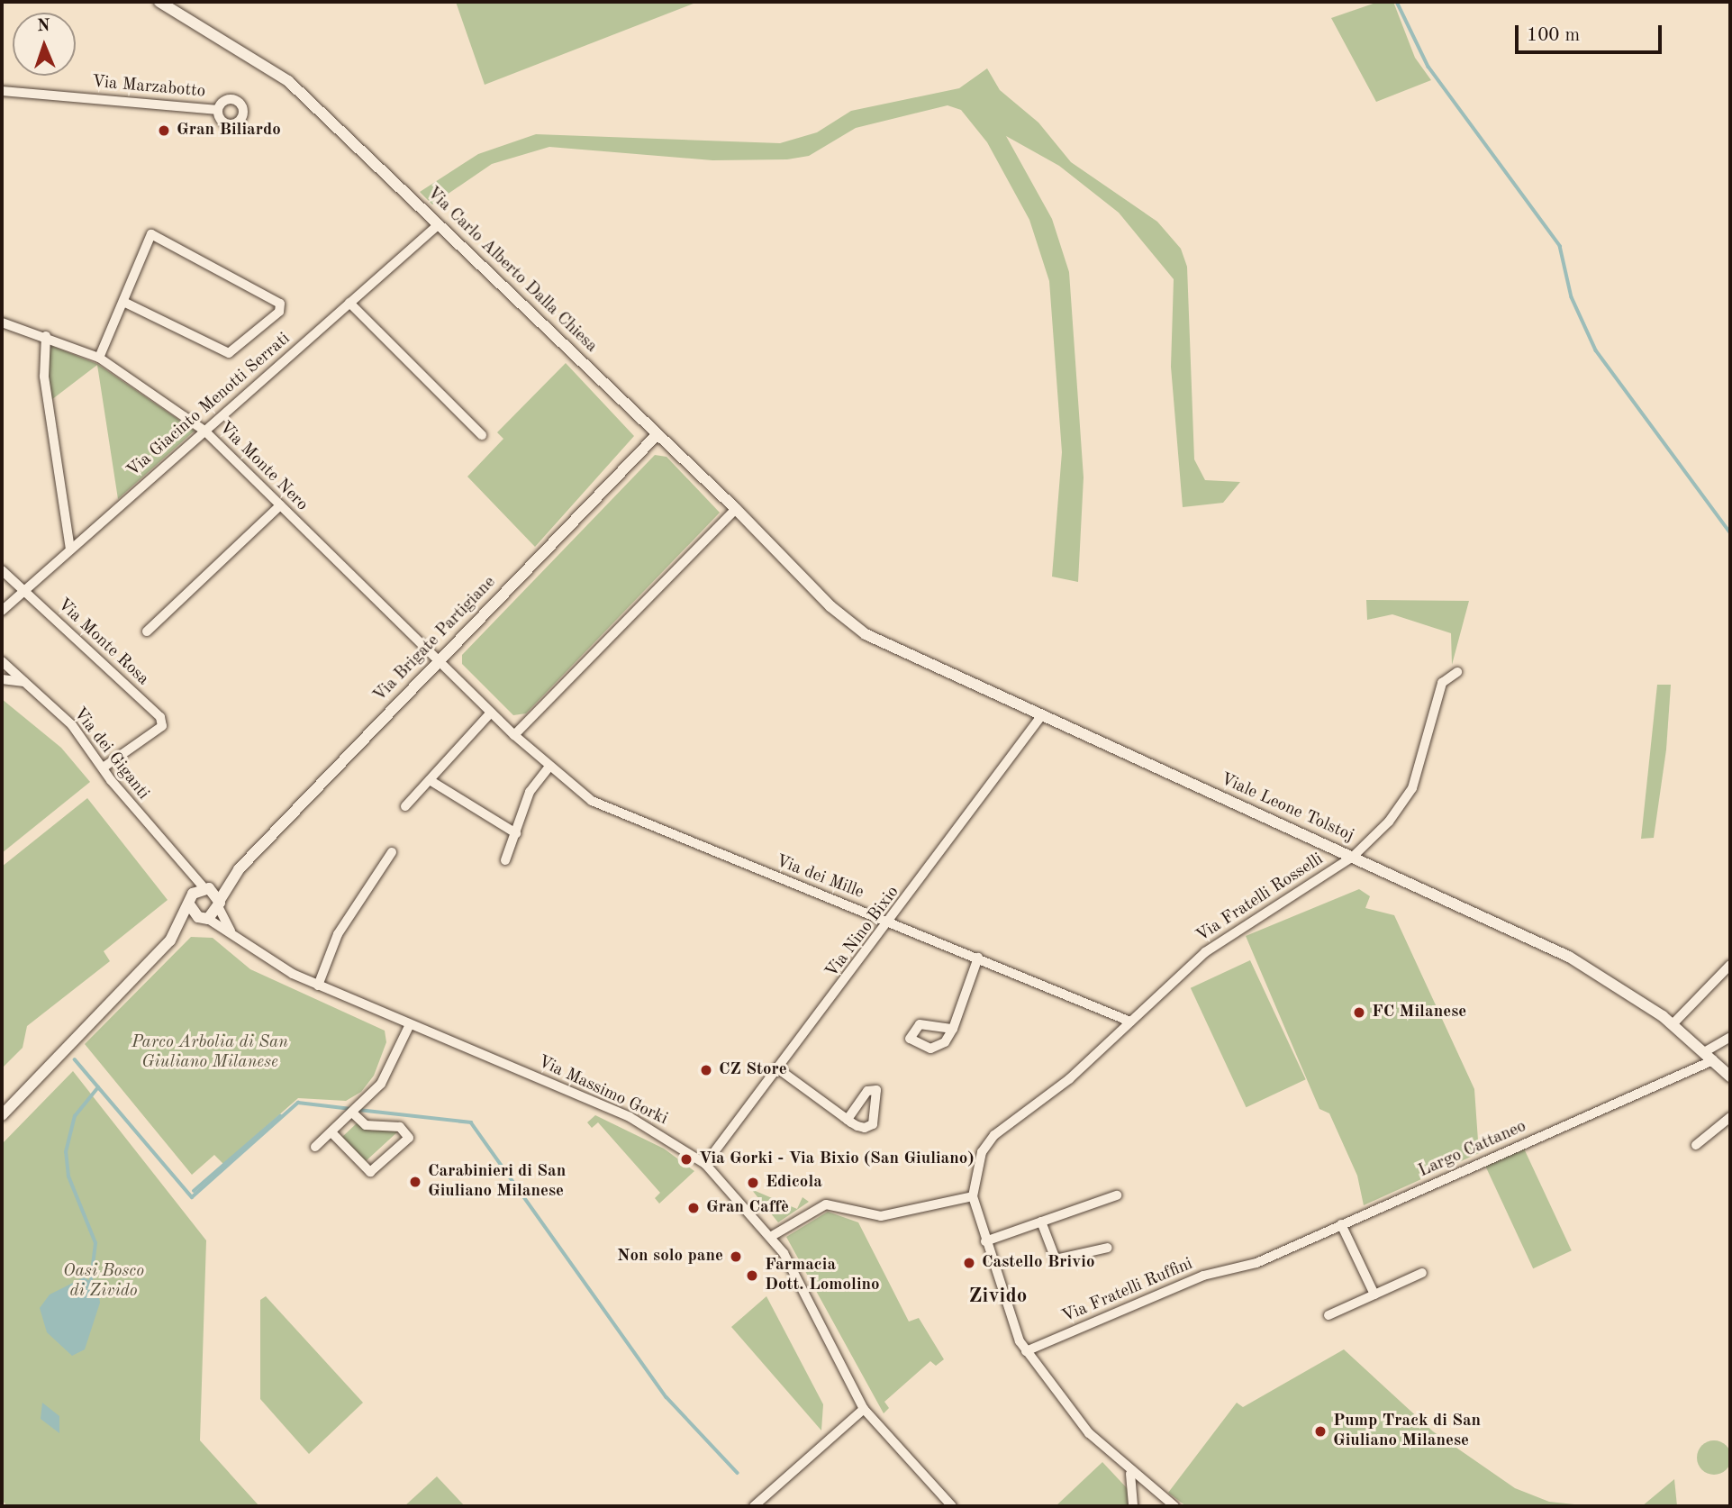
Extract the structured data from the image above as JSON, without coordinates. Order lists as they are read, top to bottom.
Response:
{
  "streets": {
    "street": [
      "Via Marzabotto",
      "Via Carlo Alberto Dalla Chiesa",
      "Via Giacinto Menotti Serrati",
      "Via Monte Nero",
      "Via Brigate Partigiane",
      "Via Monte Rosa",
      "Via dei Giganti",
      "Viale Leone Tolstoj",
      "Via dei Mille",
      "Via Fratelli Rosselli",
      "Via Nino Bixio",
      "Via Massimo Gorki",
      "Largo Cattaneo",
      "Via Fratelli Ruffini"
    ]
  },
  "crossings": [
    ["Via Carlo Alberto Dalla Chiesa", "Via Giacinto Menotti Serrati"],
    ["Via Carlo Alberto Dalla Chiesa", "Via Brigate Partigiane"],
    ["Via Carlo Alberto Dalla Chiesa", "Viale Leone Tolstoj"],
    ["Via Giacinto Menotti Serrati", "Via Monte Nero"],
    ["Via Giacinto Menotti Serrati", "Via Monte Rosa"],
    ["Via Monte Nero", "Via Brigate Partigiane"],
    ["Via Monte Nero", "Via dei Mille"],
    ["Via Brigate Partigiane", "Via dei Giganti"],
    ["Via Brigate Partigiane", "Via dei Mille"],
    ["Via Brigate Partigiane", "Via Massimo Gorki"],
    ["Via Monte Rosa", "Via dei Giganti"],
    ["Viale Leone Tolstoj", "Via Fratelli Rosselli"],
    ["Viale Leone Tolstoj", "Via Nino Bixio"],
    ["Viale Leone Tolstoj", "Largo Cattaneo"],
    ["Via dei Mille", "Via Fratelli Rosselli"],
    ["Via dei Mille", "Via Nino Bixio"],
    ["Via Nino Bixio", "Via Massimo Gorki"],
    ["Largo Cattaneo", "Via Fratelli Ruffini"]
  ],
  "districts": ["Zivido"],
  "parks": ["Parco Arbolia di San Giuliano Milanese", "Oasi Bosco di Zivido"],
  "places": [
    "Gran Biliardo",
    "FC Milanese",
    "CZ Store",
    "Via Gorki - Via Bixio (San Giuliano)",
    "Carabinieri di San Giuliano Milanese",
    "Edicola",
    "Gran Caffè",
    "Non solo pane",
    "Castello Brivio",
    "Farmacia Dott. Lomolino",
    "Pump Track di San Giuliano Milanese"
  ],
  "scale_bar": "100 m",
  "north": "top"
}
